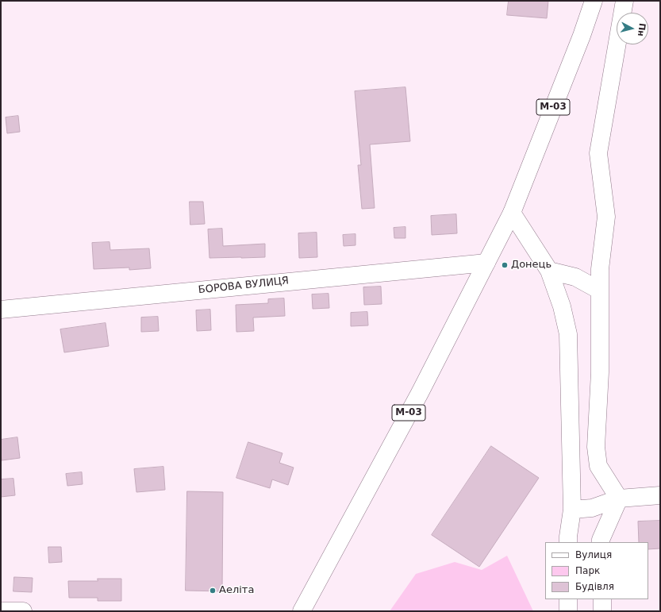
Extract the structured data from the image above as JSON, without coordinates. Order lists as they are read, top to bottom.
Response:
{
  "streets": {
    "main road": ["М-03", "БОРОВА ВУЛИЦЯ"]
  },
  "crossings": [
    ["М-03", "БОРОВА ВУЛИЦЯ"]
  ],
  "places": ["Донець", "Аеліта"],
  "legend": ["Вулиця", "Парк", "Будівля"],
  "north": "right"
}
